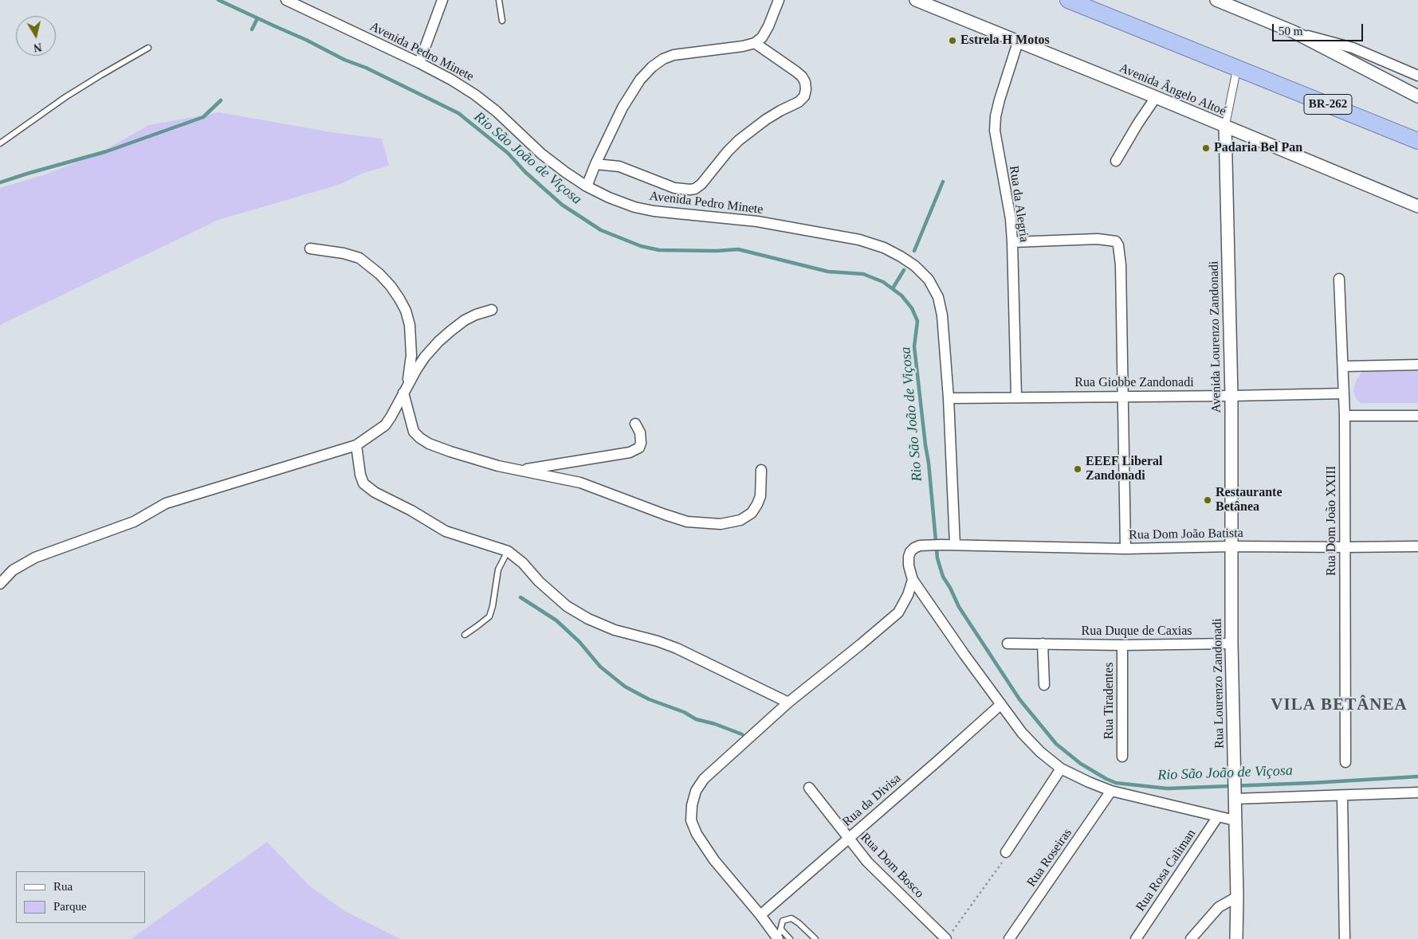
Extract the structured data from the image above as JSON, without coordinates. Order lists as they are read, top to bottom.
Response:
{
  "streets": {
    "highway": ["BR-262"],
    "street": [
      "Avenida Pedro Minete",
      "Avenida Ângelo Altoé",
      "Rua da Alegria",
      "Avenida Lourenzo Zandonadi",
      "Rua Giobbe Zandonadi",
      "Rua Dom João XXIII",
      "Rua Dom João Batista",
      "Rua Duque de Caxias",
      "Rua Lourenzo Zandonadi",
      "Rua Tiradentes",
      "Rua da Divisa",
      "Rua Roseiras",
      "Rua Dom Bosco",
      "Rua Rosa Caliman"
    ]
  },
  "crossings": [
    ["Avenida Pedro Minete", "Rua Giobbe Zandonadi"],
    ["Avenida Pedro Minete", "Rua Dom João Batista"],
    ["Avenida Ângelo Altoé", "Rua da Alegria"],
    ["Avenida Ângelo Altoé", "Avenida Lourenzo Zandonadi"],
    ["Rua da Alegria", "Rua Giobbe Zandonadi"],
    ["Avenida Lourenzo Zandonadi", "Rua Giobbe Zandonadi"],
    ["Avenida Lourenzo Zandonadi", "Rua Dom João Batista"],
    ["Avenida Lourenzo Zandonadi", "Rua Lourenzo Zandonadi"],
    ["Rua Giobbe Zandonadi", "Rua Dom João XXIII"],
    ["Rua Dom João XXIII", "Rua Dom João Batista"],
    ["Rua Dom João Batista", "Rua Lourenzo Zandonadi"],
    ["Rua Duque de Caxias", "Rua Lourenzo Zandonadi"],
    ["Rua Duque de Caxias", "Rua Tiradentes"],
    ["Rua da Divisa", "Rua Dom Bosco"]
  ],
  "districts": ["VILA BETÂNEA"],
  "water": ["Rio São João de Viçosa"],
  "places": [
    "Estrela H Motos",
    "Padaria Bel Pan",
    "EEEF Liberal Zandonadi",
    "Restaurante Betânea"
  ],
  "legend": ["Rua", "Parque"],
  "scale_bar": "50 m",
  "north": "bottom"
}
